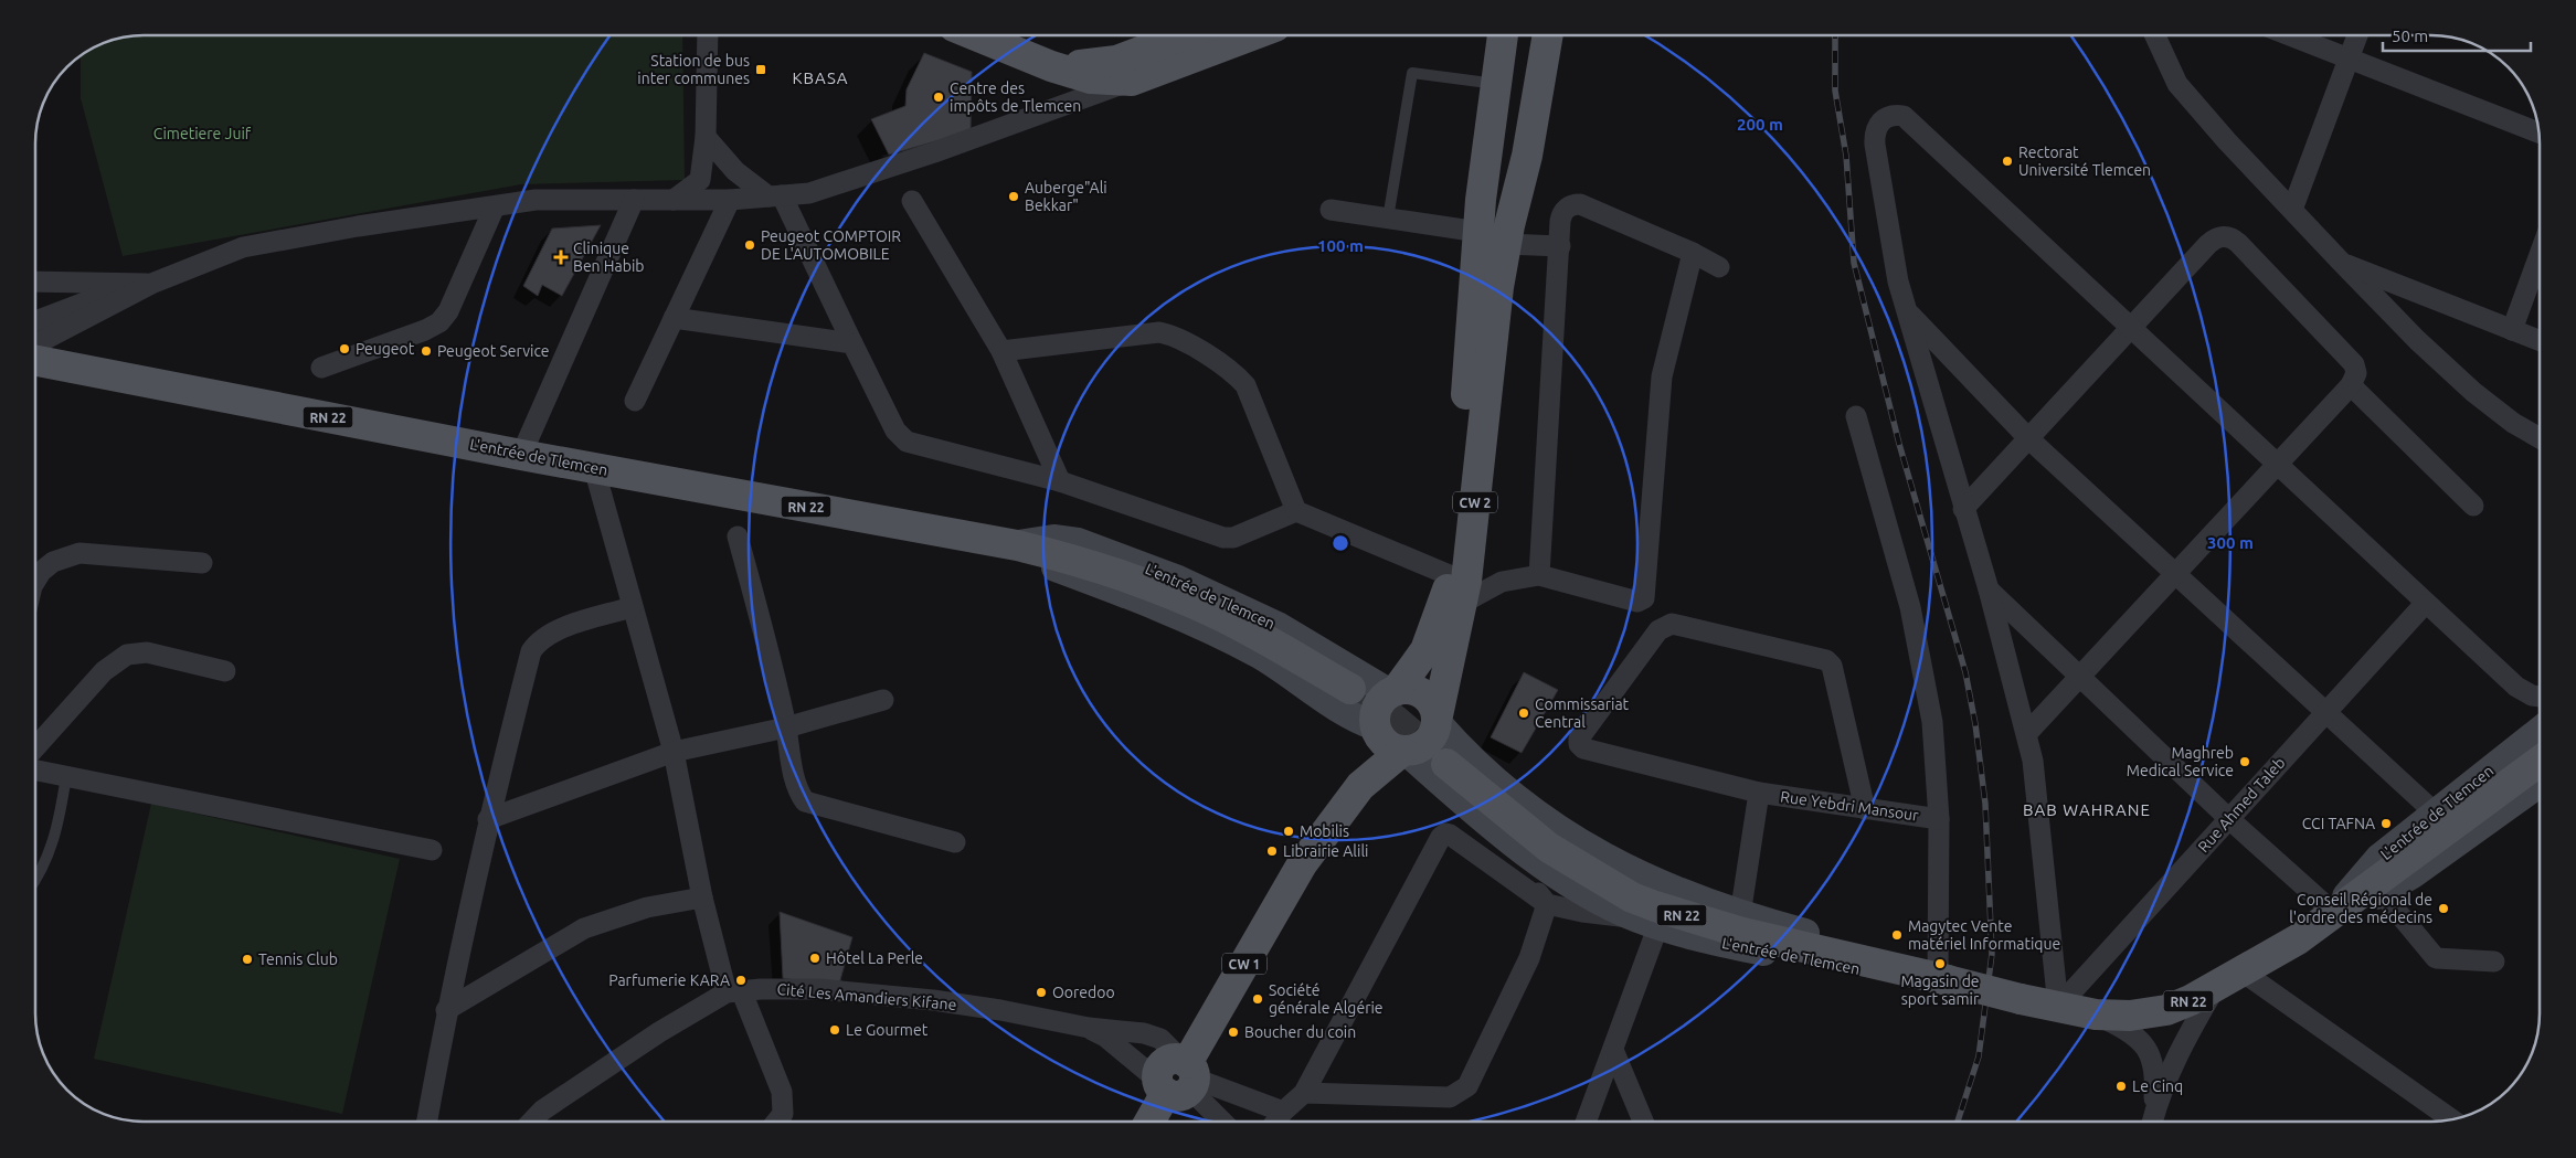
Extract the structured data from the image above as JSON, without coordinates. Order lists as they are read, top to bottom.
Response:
{
  "streets": {
    "main road": [
      "RN 22",
      "L'entrée de Tlemcen",
      "CW 2",
      "CW 1"
    ],
    "street": ["Rue Ahmed Taleb", "Rue Yebdri Mansour", "Cité Les Amandiers Kifane"]
  },
  "crossings": [
    ["RN 22", "L'entrée de Tlemcen"],
    ["L'entrée de Tlemcen", "CW 2"],
    ["L'entrée de Tlemcen", "Rue Ahmed Taleb"],
    ["L'entrée de Tlemcen", "Rue Yebdri Mansour"],
    ["L'entrée de Tlemcen", "CW 1"],
    ["CW 2", "CW 1"],
    ["CW 1", "Cité Les Amandiers Kifane"]
  ],
  "districts": ["KBASA", "BAB WAHRANE"],
  "parks": ["Cimetiere Juif"],
  "places": {
    "transit": ["Station de bus inter communes"],
    "other": [
      "Centre des impôts de Tlemcen",
      "Rectorat Université Tlemcen",
      "Auberge\"Ali Bekkar\"",
      "Peugeot COMPTOIR DE L'AUTOMOBILE",
      "Peugeot",
      "Peugeot Service",
      "Commissariat Central",
      "Maghreb Medical Service",
      "CCI TAFNA",
      "Mobilis",
      "Librairie Alili",
      "Conseil Régional de l'ordre des médecins",
      "Magytec Vente matériel Informatique",
      "Hôtel La Perle",
      "Tennis Club",
      "Magasin de sport samir",
      "Parfumerie KARA",
      "Ooredoo",
      "Société générale Algérie",
      "Le Gourmet",
      "Boucher du coin",
      "Le Cinq"
    ],
    "health": ["Clinique Ben Habib"]
  },
  "scale_bar": "50 m",
  "rings": ["200 m", "100 m", "300 m"]
}
